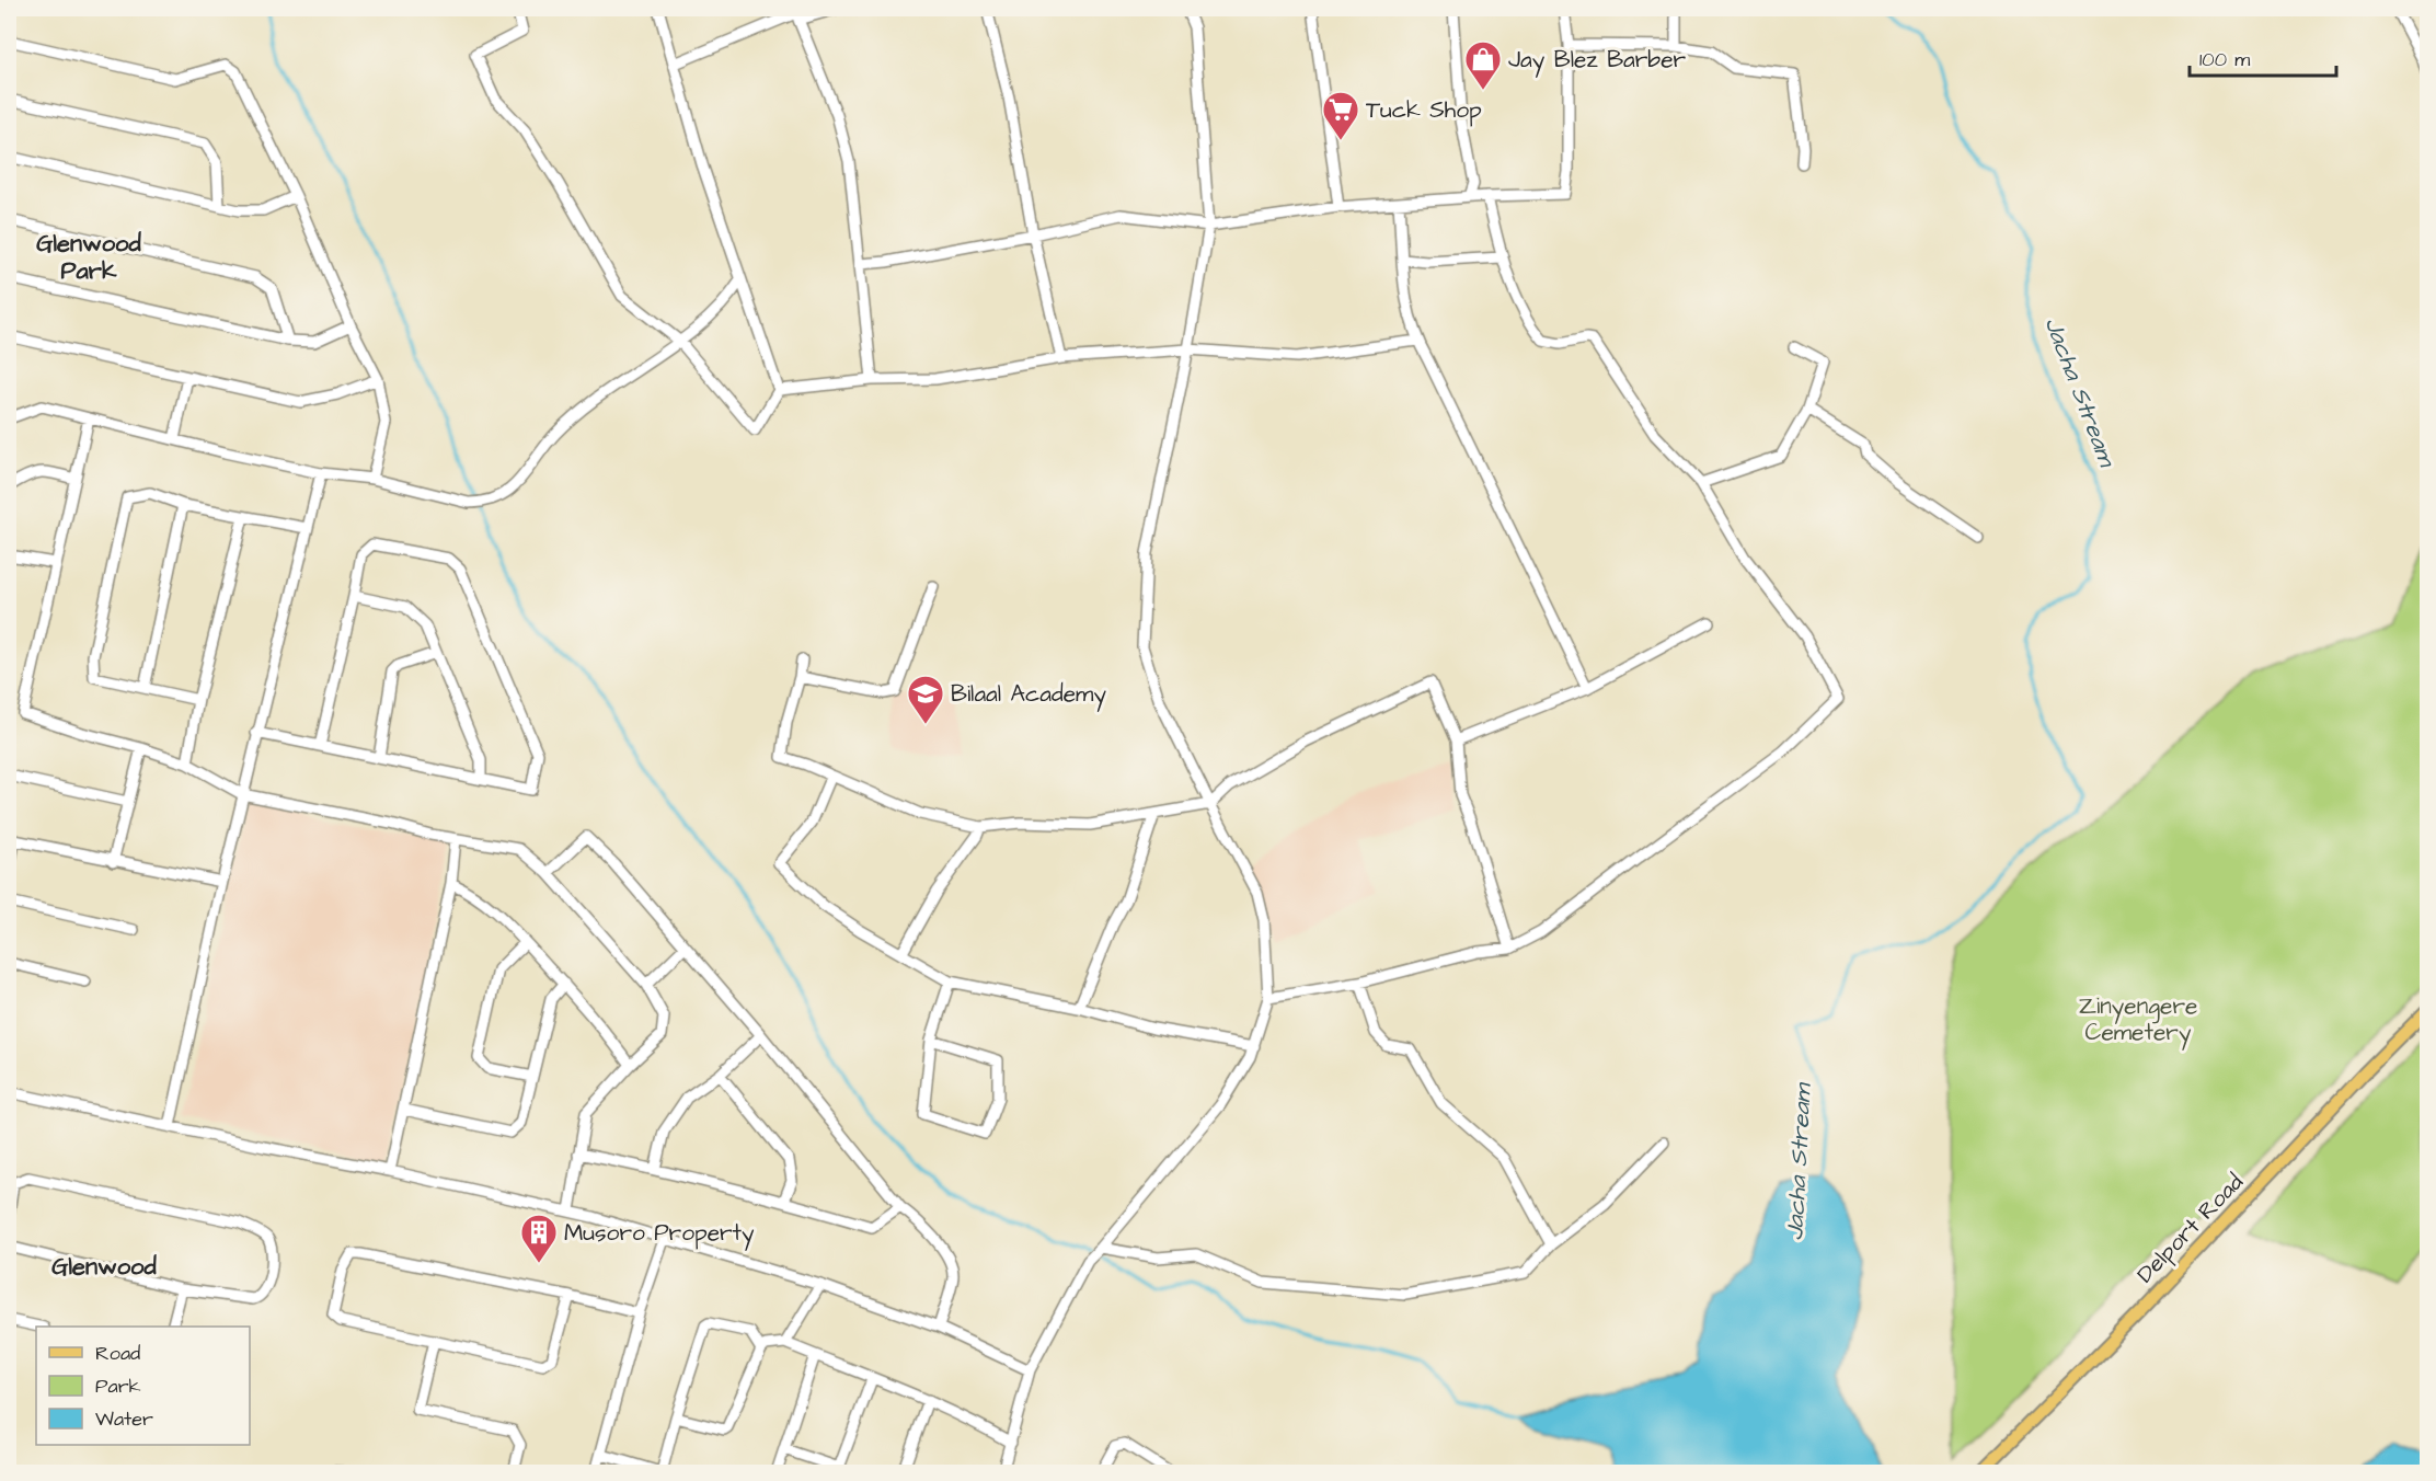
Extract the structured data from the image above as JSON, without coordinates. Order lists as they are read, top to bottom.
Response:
{
  "streets": {
    "main road": ["Delport Road"]
  },
  "districts": ["Glenwood Park", "Glenwood"],
  "water": ["Jacha Stream"],
  "parks": ["Zinyengere Cemetery"],
  "places": {
    "shop": ["Jay Blez Barber"],
    "supermarket": ["Tuck Shop"],
    "school or university": ["Bilaal Academy"],
    "building": ["Musoro Property"]
  },
  "legend": ["Road", "Park", "Water"],
  "scale_bar": "100 m"
}
